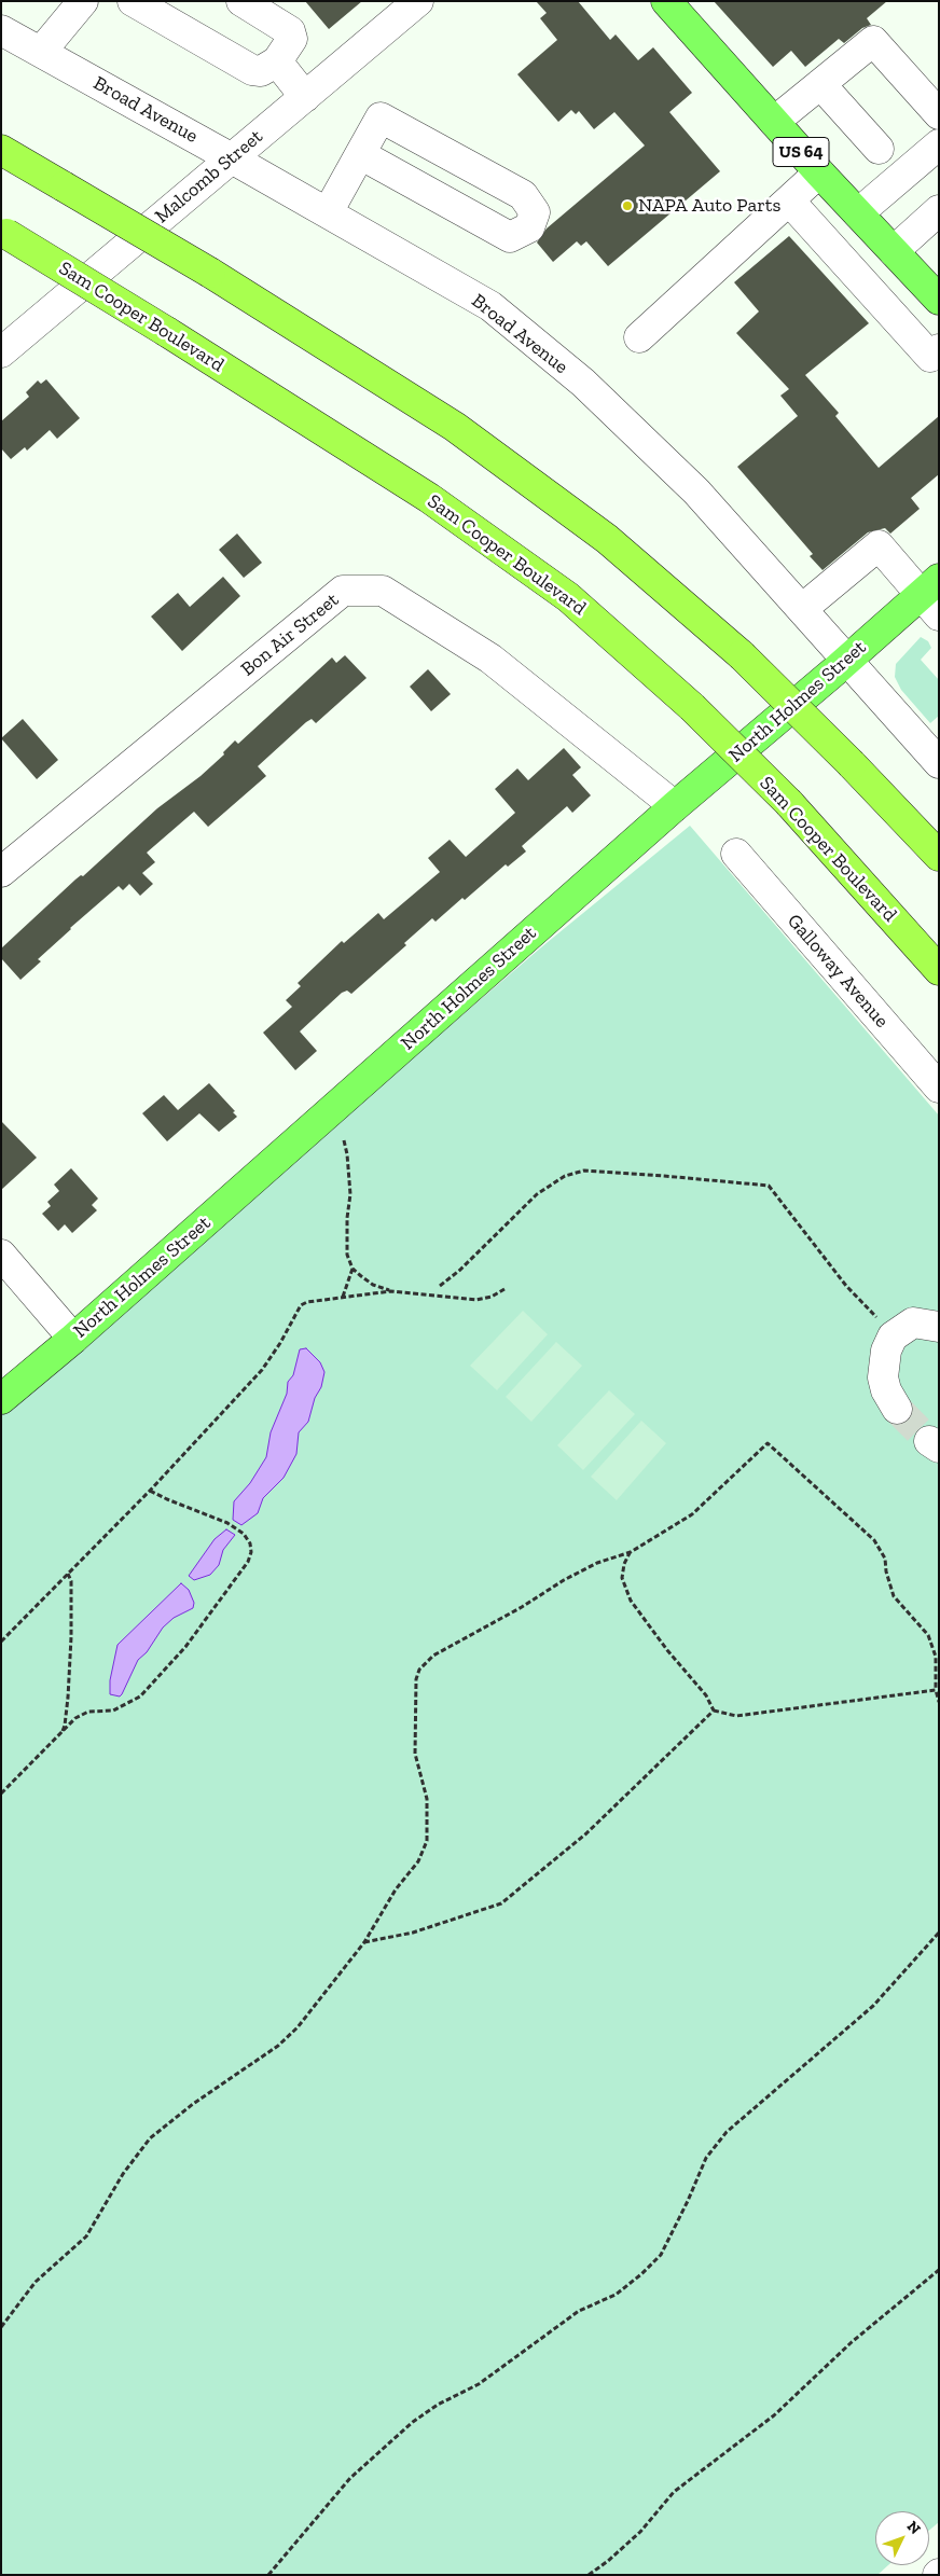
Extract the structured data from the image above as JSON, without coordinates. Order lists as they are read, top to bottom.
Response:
{
  "streets": {
    "highway": ["Sam Cooper Boulevard"],
    "main road": ["US 64", "North Holmes Street"],
    "street": [
      "Broad Avenue",
      "Malcomb Street",
      "Bon Air Street",
      "Galloway Avenue"
    ]
  },
  "crossings": [
    ["Broad Avenue", "Malcomb Street"],
    ["Broad Avenue", "North Holmes Street"],
    ["Bon Air Street", "North Holmes Street"]
  ],
  "places": ["NAPA Auto Parts"],
  "north": "top right"
}
